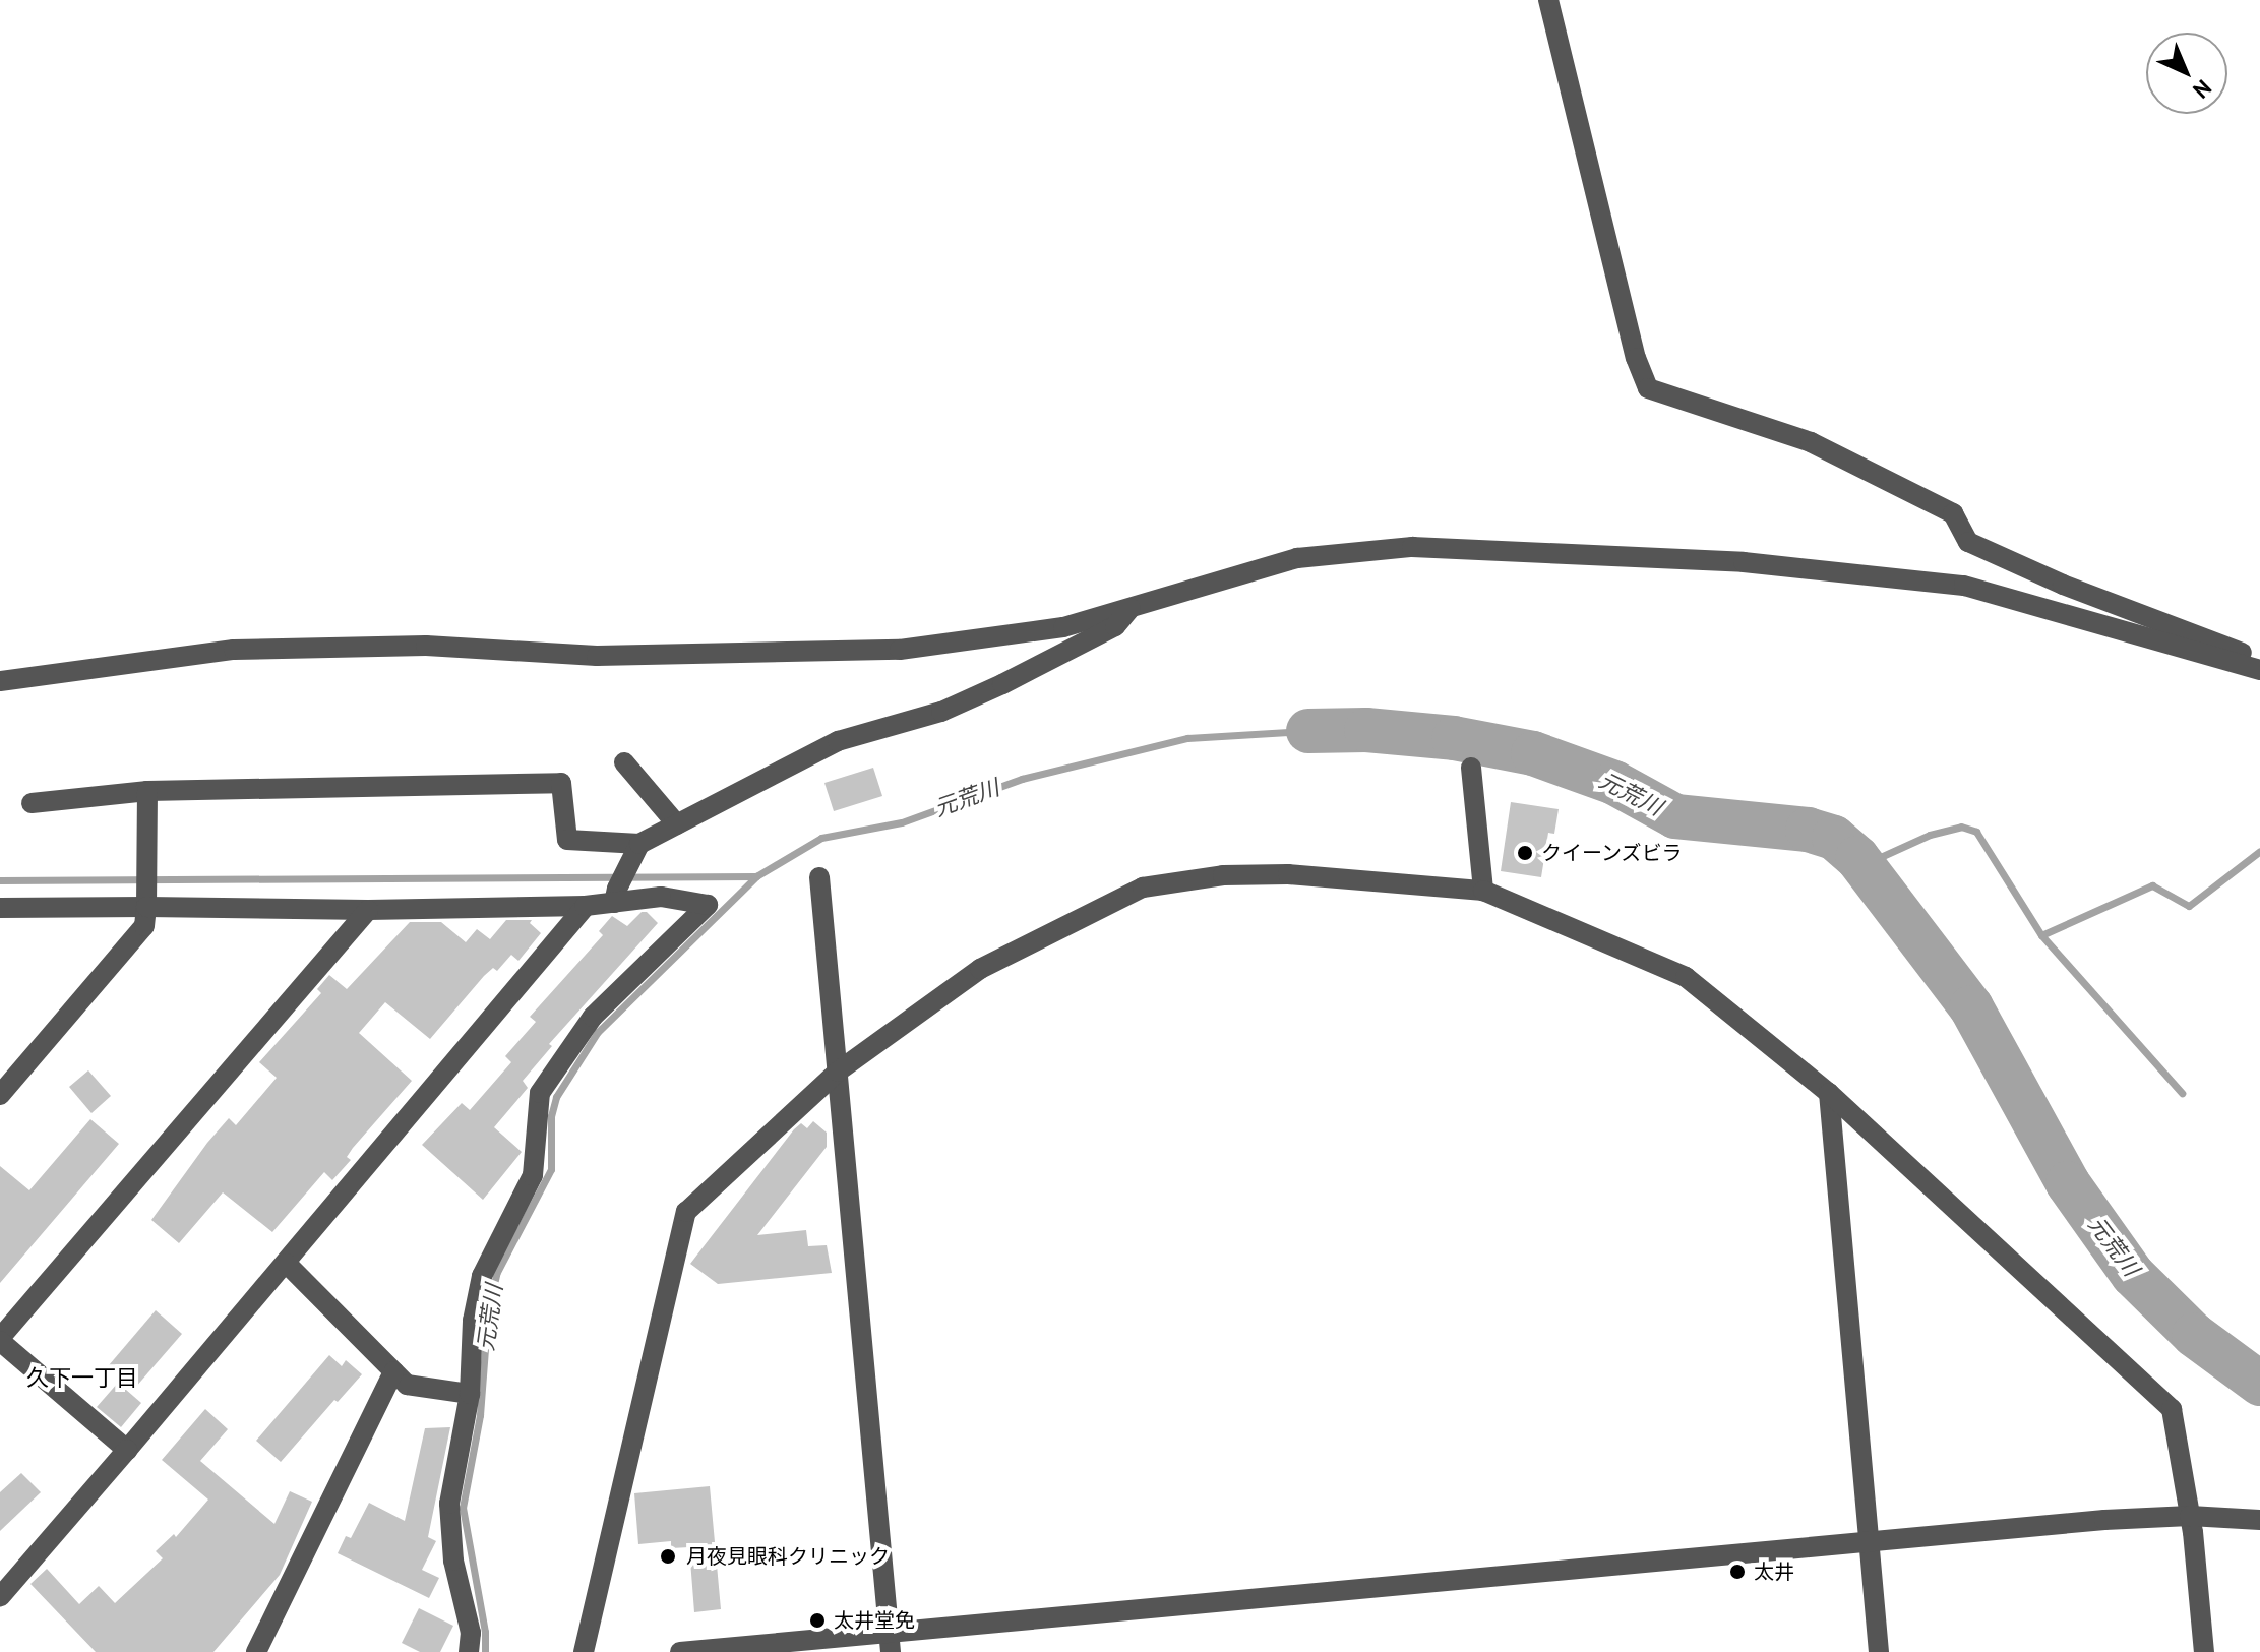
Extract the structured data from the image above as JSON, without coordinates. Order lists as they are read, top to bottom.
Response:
{
  "districts": ["久下一丁目"],
  "water": ["元荒川"],
  "places": [
    "クイーンズビラ",
    "月夜見眼科クリニック",
    "太井",
    "太井堂免"
  ],
  "north": "bottom right"
}
